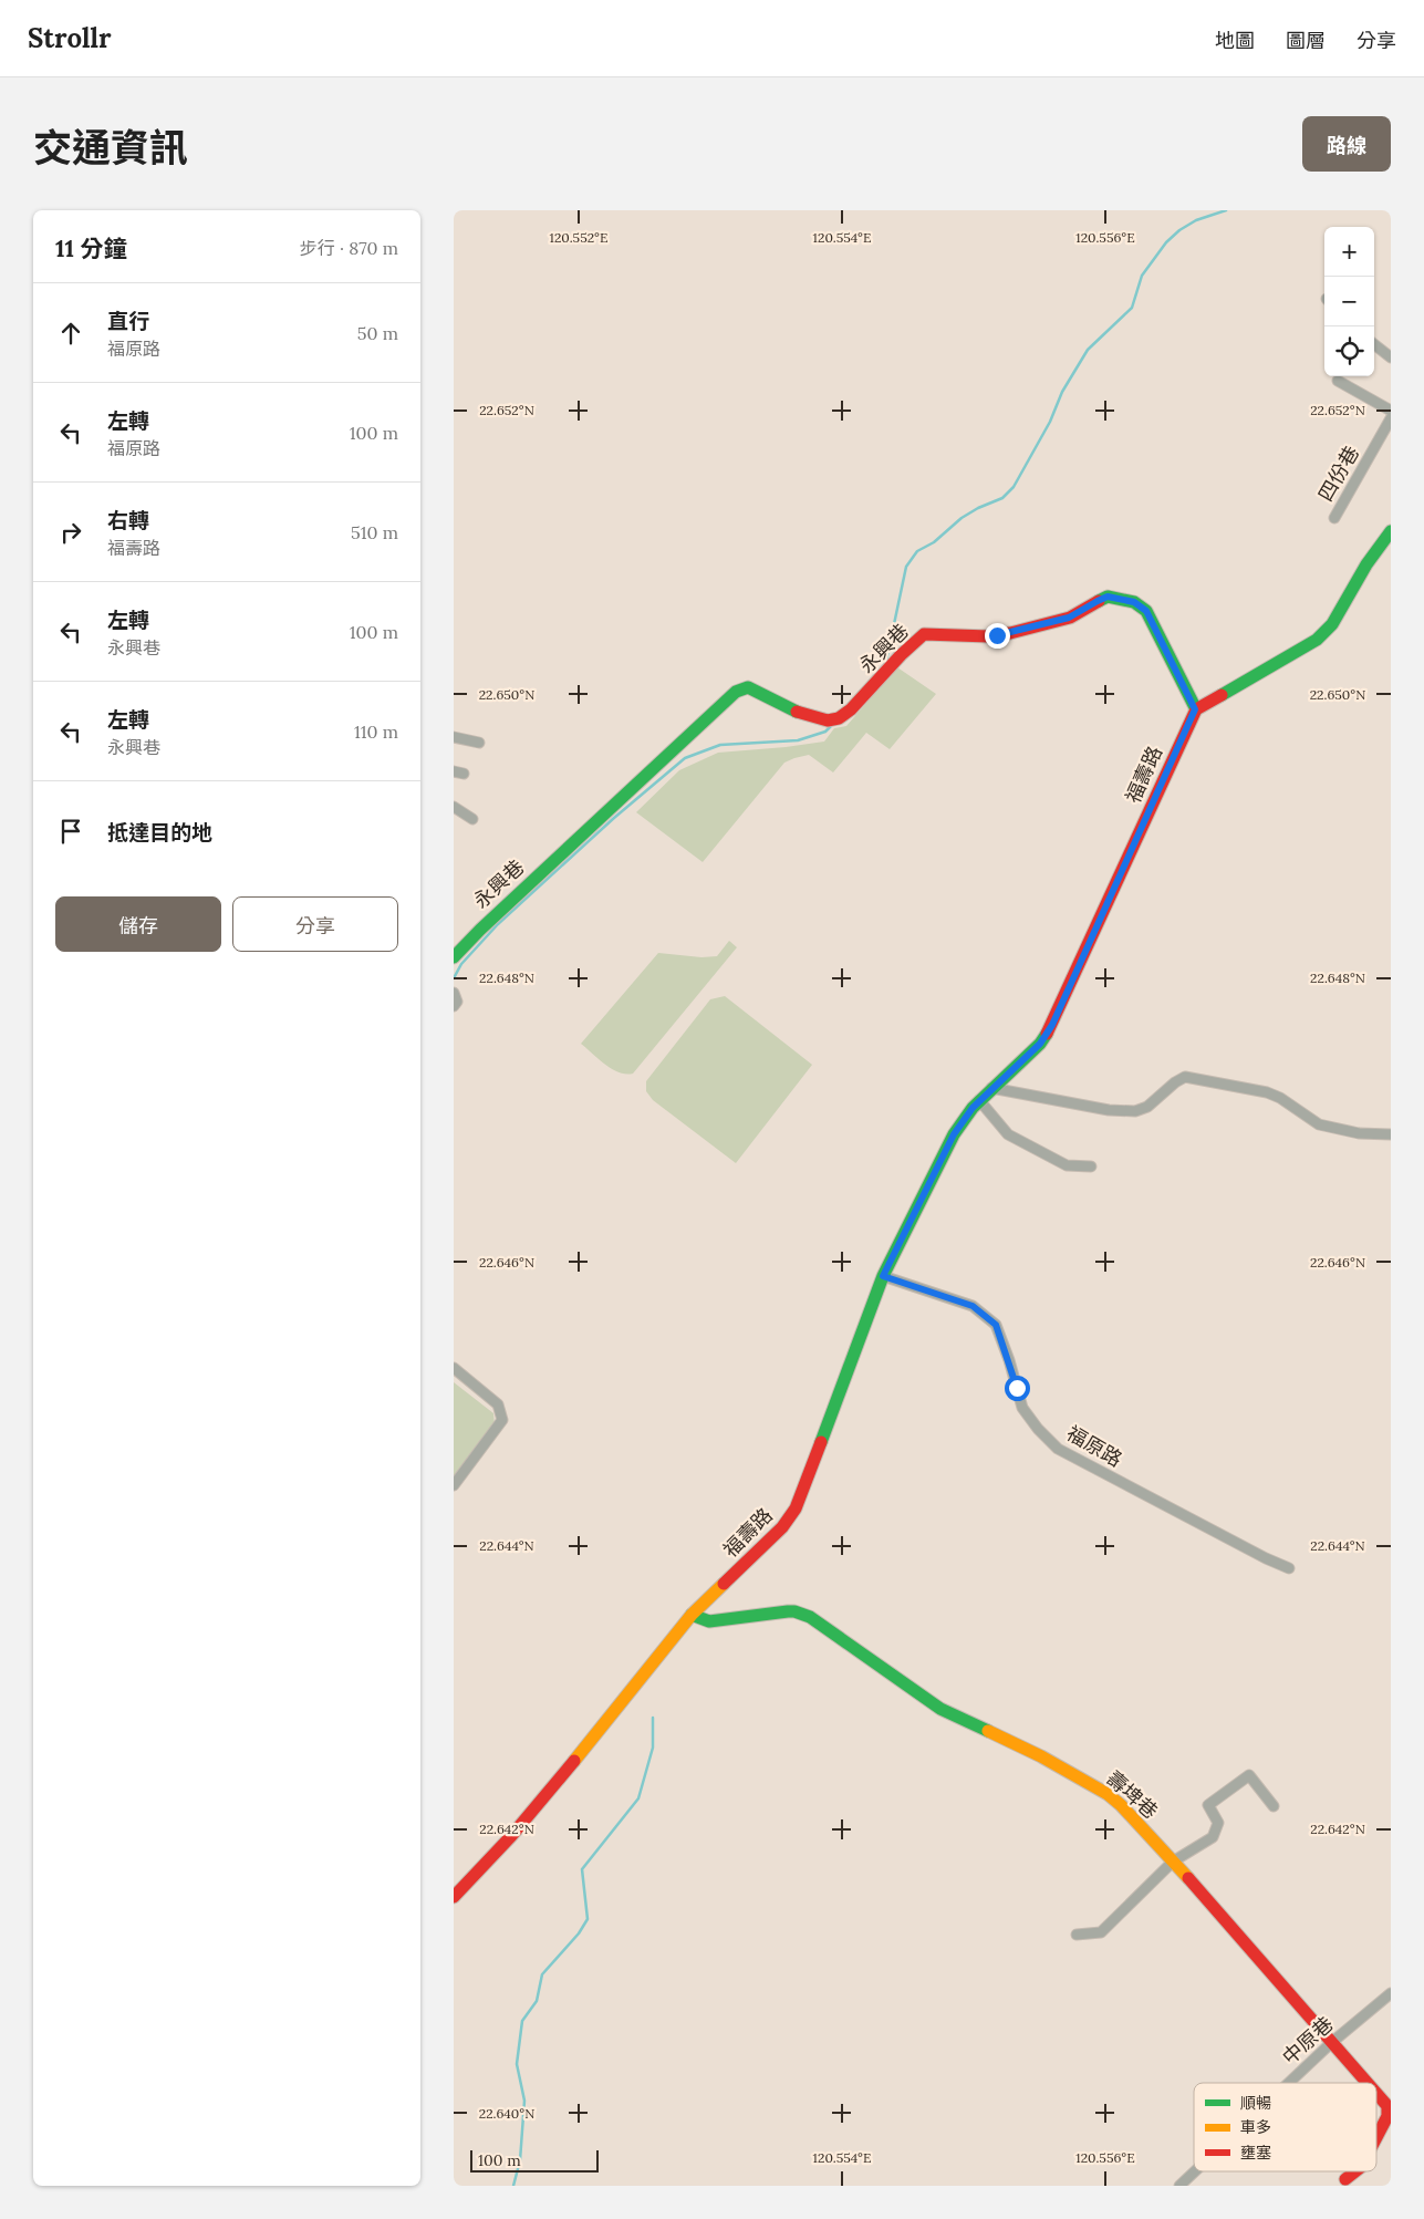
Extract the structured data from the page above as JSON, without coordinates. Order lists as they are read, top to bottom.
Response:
{
  "streets": {
    "street": [
      "四份巷",
      "永興巷",
      "福壽路",
      "福原路",
      "壽埤巷",
      "中原巷"
    ]
  },
  "crossings": [
    ["永興巷", "福壽路"],
    ["福壽路", "福原路"],
    ["福壽路", "壽埤巷"],
    ["壽埤巷", "中原巷"]
  ],
  "legend": ["順暢", "車多", "壅塞"],
  "scale_bar": "100 m",
  "page": {
    "header": "Strollr",
    "nav": ["地圖", "圖層", "分享"],
    "title": "交通資訊",
    "buttons": [
      "路線",
      ["儲存", "分享"]
    ],
    "heading": ["11 分鐘", "步行 · 870 m"],
    "map_buttons": ["+", "−"],
    "list": [
      ["直行", "福原路", "50 m"],
      ["左轉", "福原路", "100 m"],
      ["右轉", "福壽路", "510 m"],
      ["左轉", "永興巷", "100 m"],
      ["左轉", "永興巷", "110 m"],
      "抵達目的地"
    ],
    "scale": "100 m"
  },
  "coordinates": [
    "120.552°E",
    "120.554°E",
    "120.556°E",
    "22.652°N",
    "22.650°N",
    "22.648°N",
    "22.646°N",
    "22.644°N",
    "22.642°N",
    "22.640°N"
  ]
}
